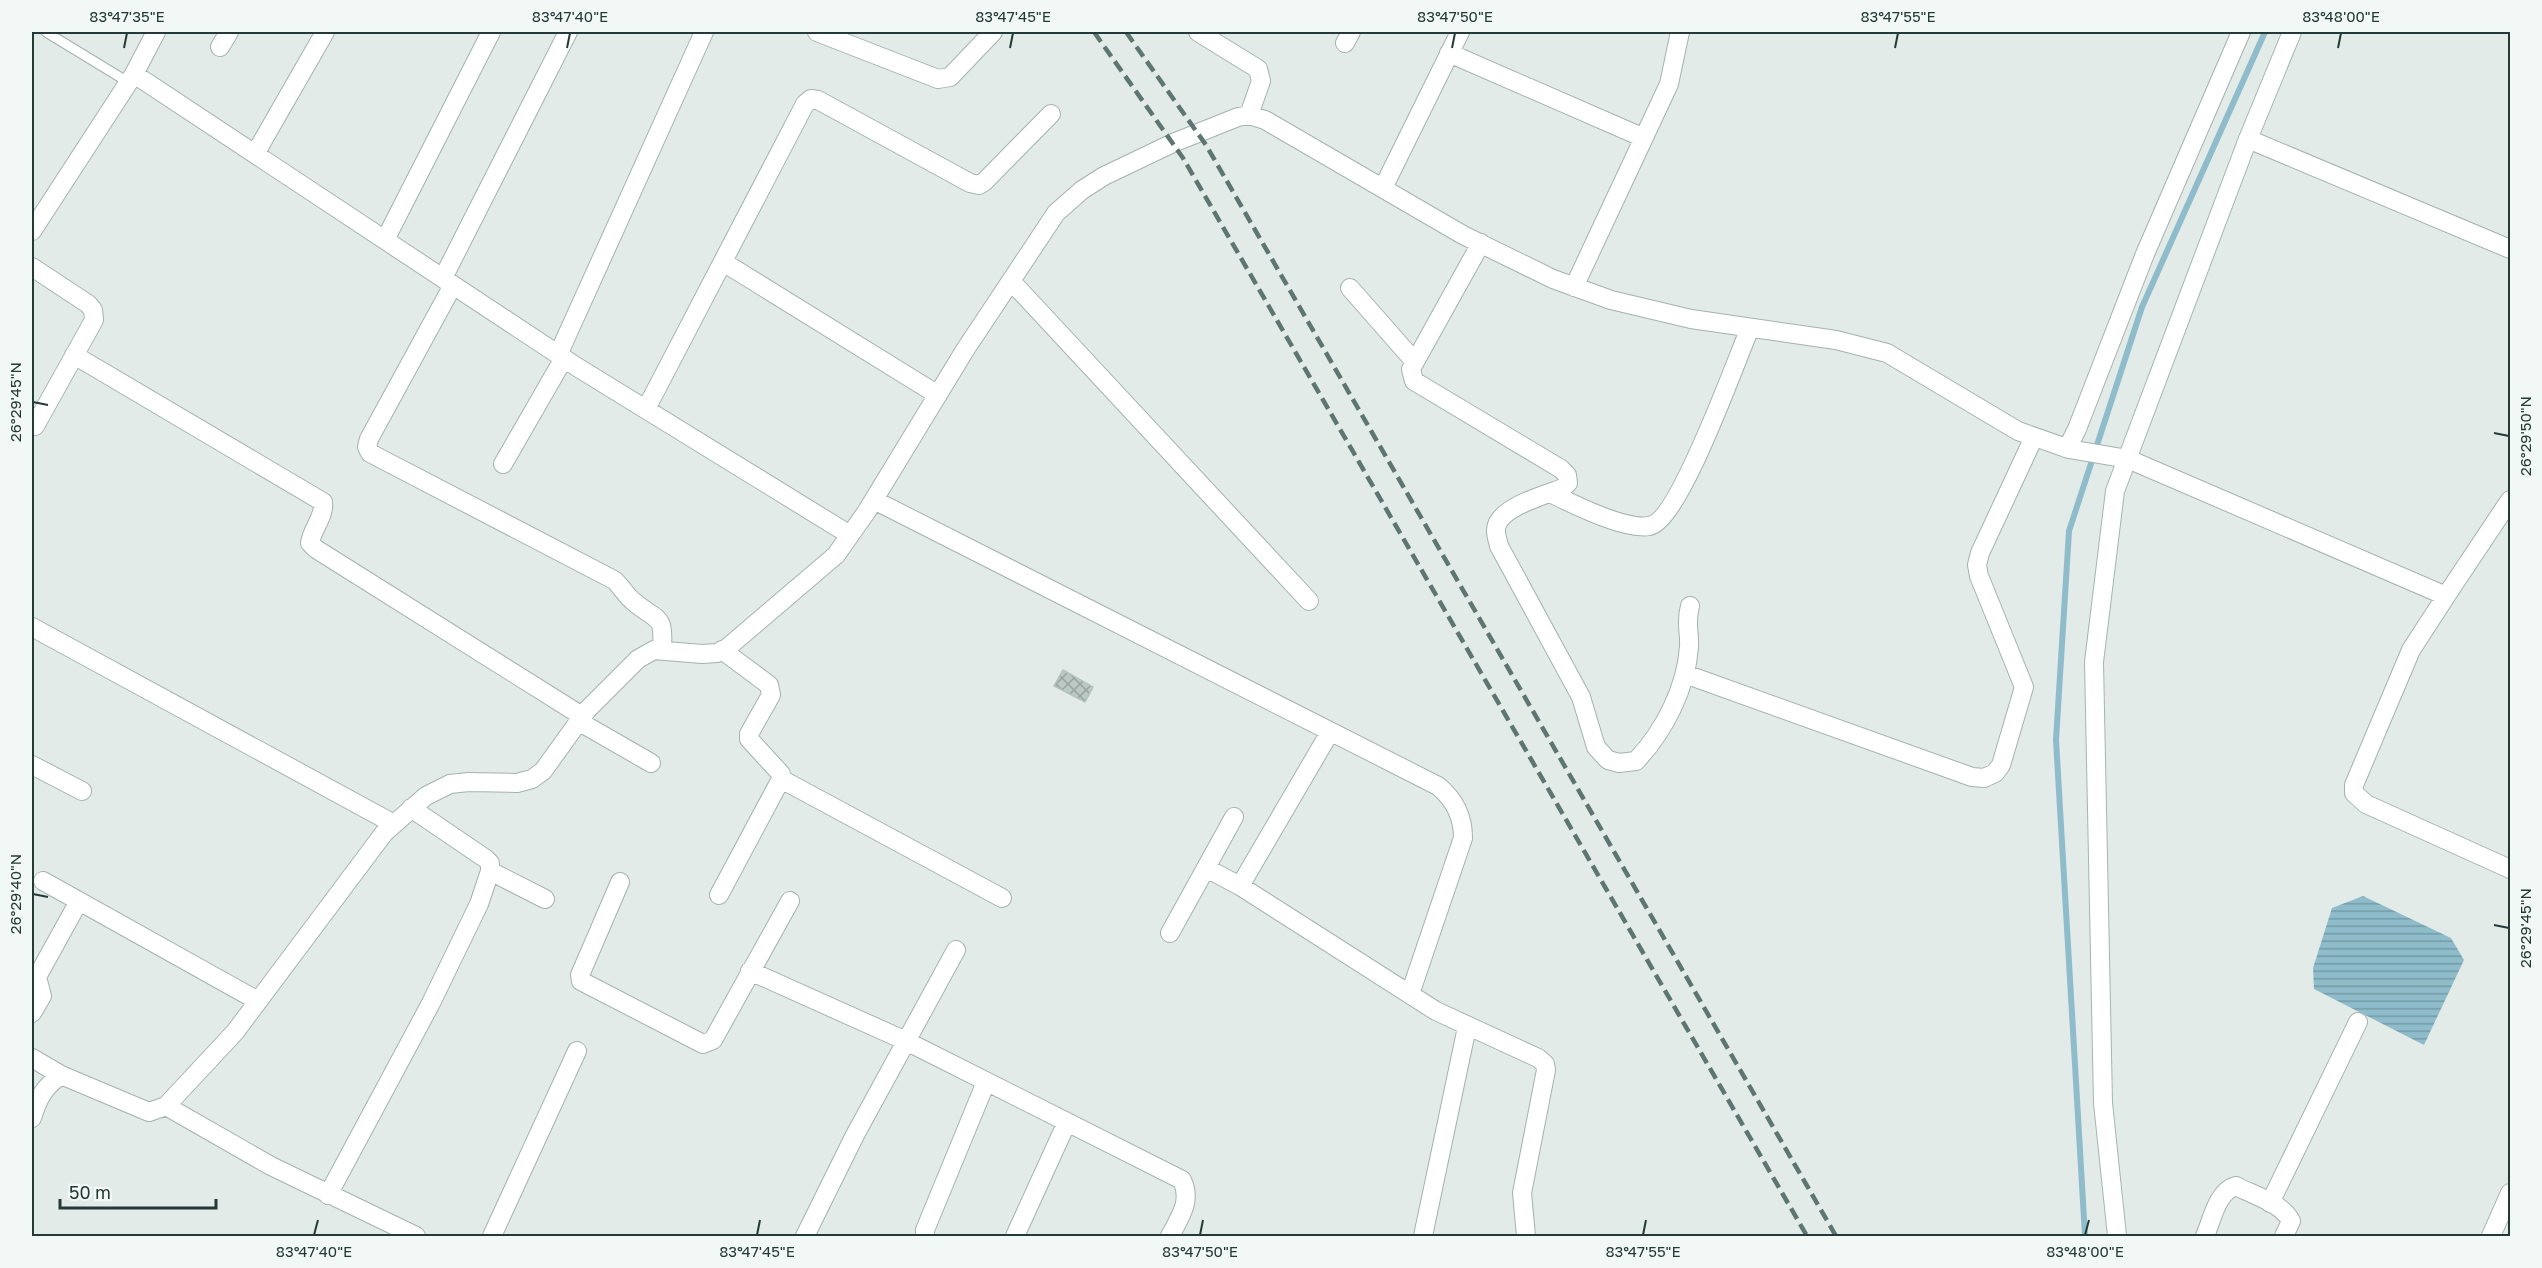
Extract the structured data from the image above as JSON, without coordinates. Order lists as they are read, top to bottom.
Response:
{
  "scale_bar": "50 m",
  "coordinates": [
    "83°47'35\"E",
    "83°47'40\"E",
    "83°47'45\"E",
    "83°47'50\"E",
    "83°47'55\"E",
    "83°48'00\"E",
    "26°29'45\"N",
    "26°29'50\"N",
    "26°29'40\"N"
  ]
}
